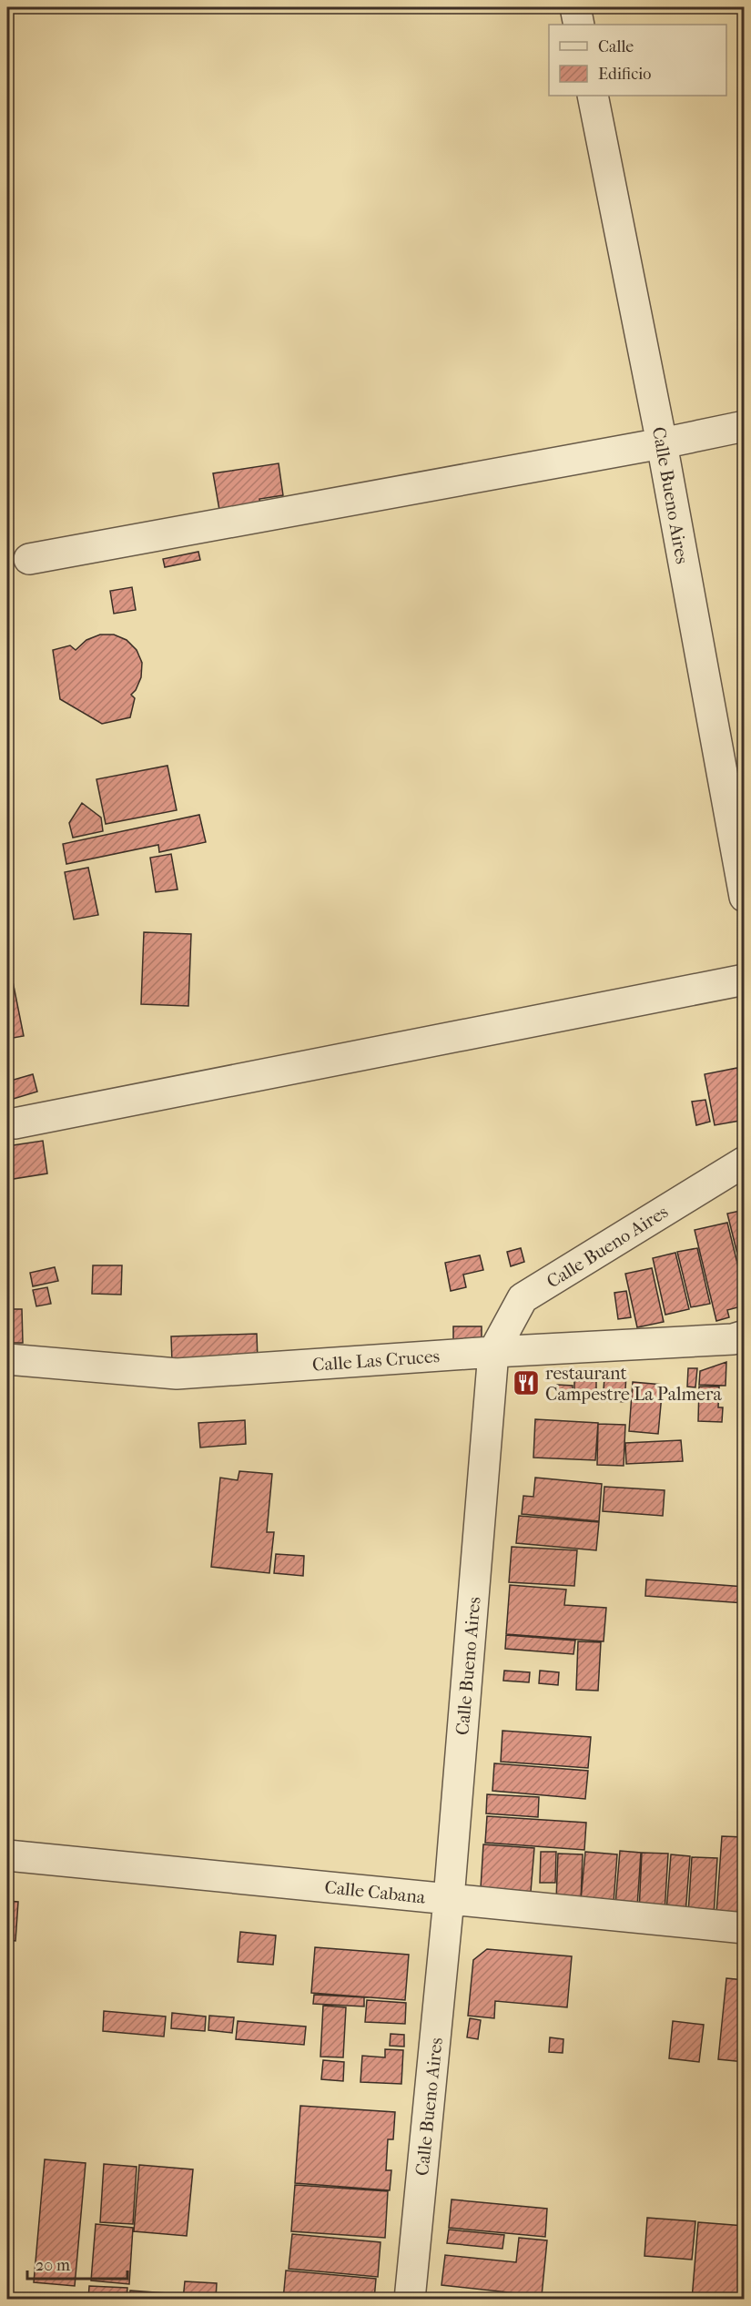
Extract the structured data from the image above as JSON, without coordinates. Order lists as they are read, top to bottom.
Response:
{
  "streets": {
    "street": ["Calle Bueno Aires", "Calle Las Cruces", "Calle Cabana"]
  },
  "crossings": [
    ["Calle Bueno Aires", "Calle Las Cruces"],
    ["Calle Bueno Aires", "Calle Cabana"]
  ],
  "places": {
    "restaurant": ["restaurant Campestre La Palmera"]
  },
  "legend": ["Calle", "Edificio"],
  "scale_bar": "20 m"
}
